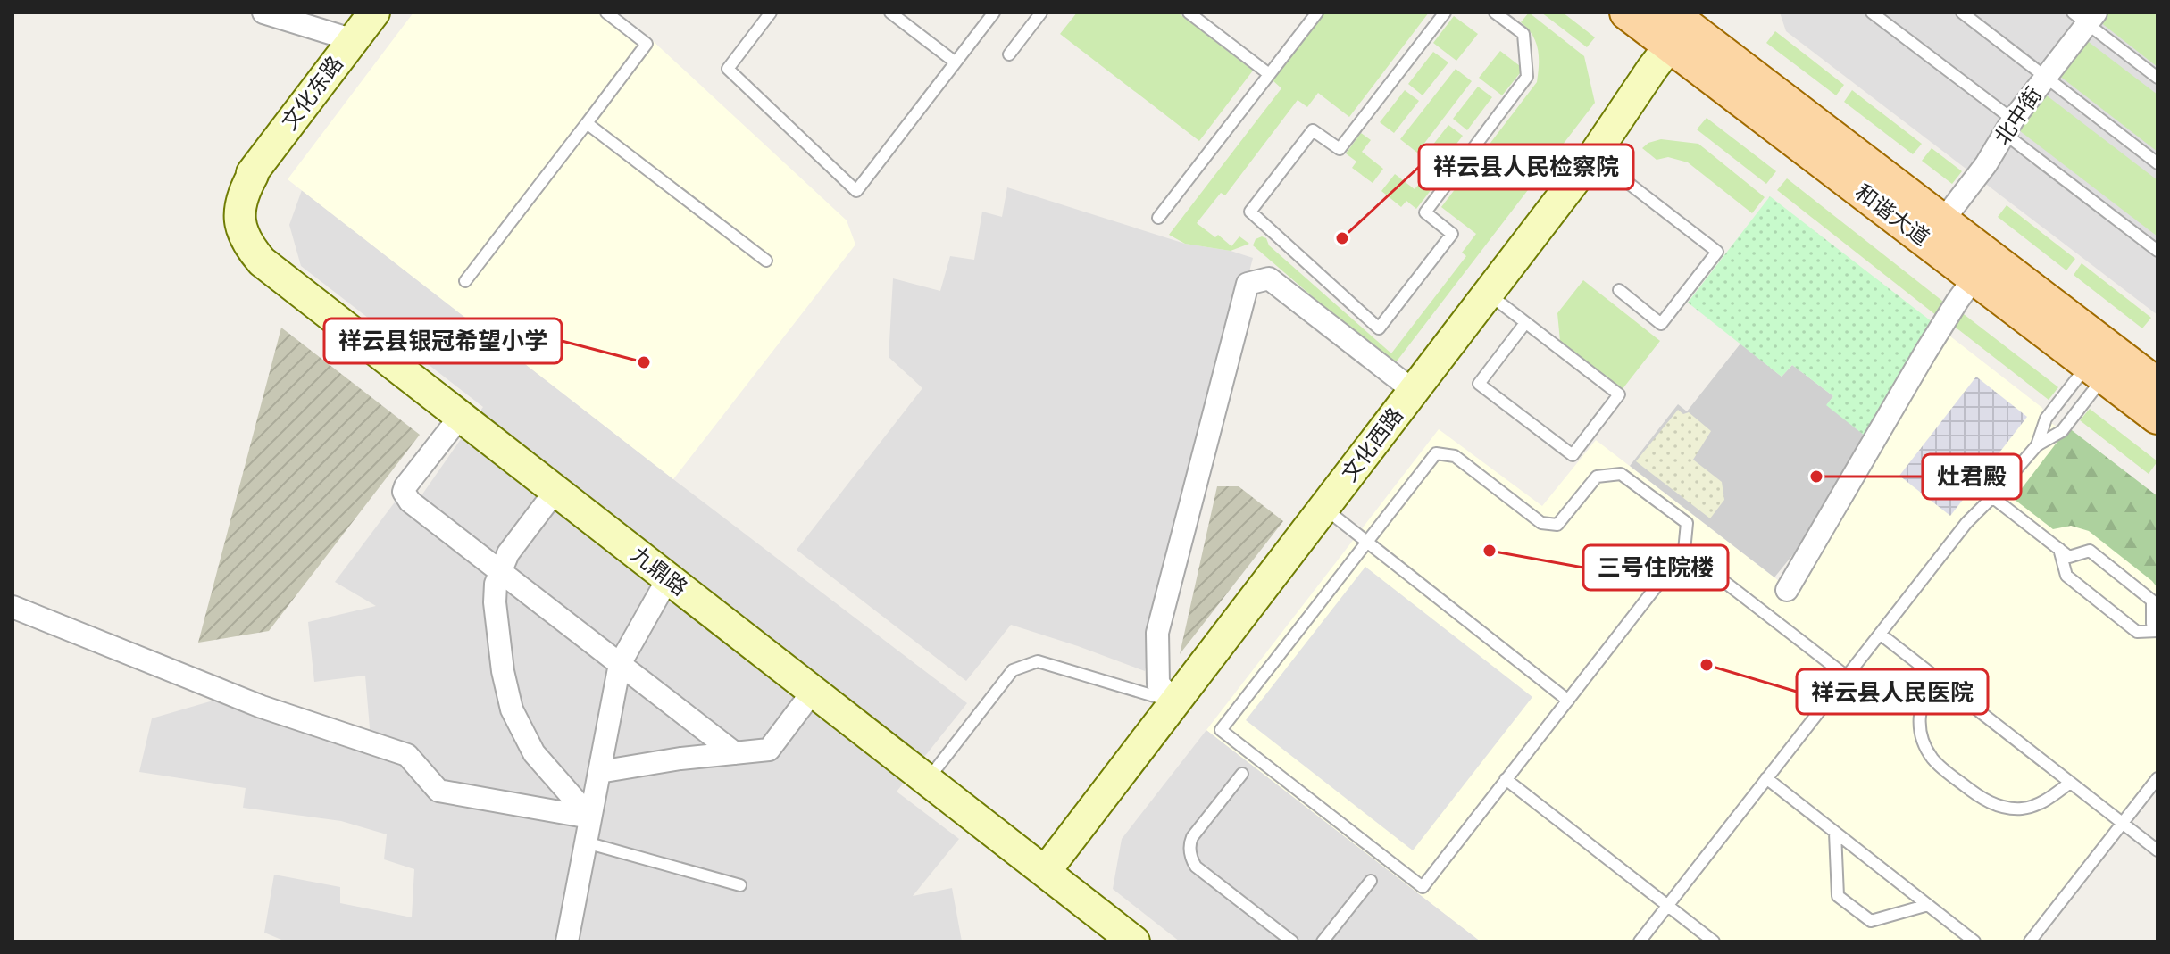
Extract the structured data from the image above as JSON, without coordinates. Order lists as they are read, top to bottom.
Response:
{
  "streets": {
    "main road": ["和谐大道"],
    "street": [
      "文化东路",
      "北中街",
      "文化西路",
      "九鼎路"
    ]
  },
  "crossings": [
    ["文化东路", "九鼎路"],
    ["北中街", "和谐大道"],
    ["和谐大道", "文化西路"],
    ["文化西路", "九鼎路"]
  ],
  "places": [
    "祥云县人民检察院",
    "祥云县银冠希望小学",
    "灶君殿",
    "三号住院楼",
    "祥云县人民医院"
  ]
}
